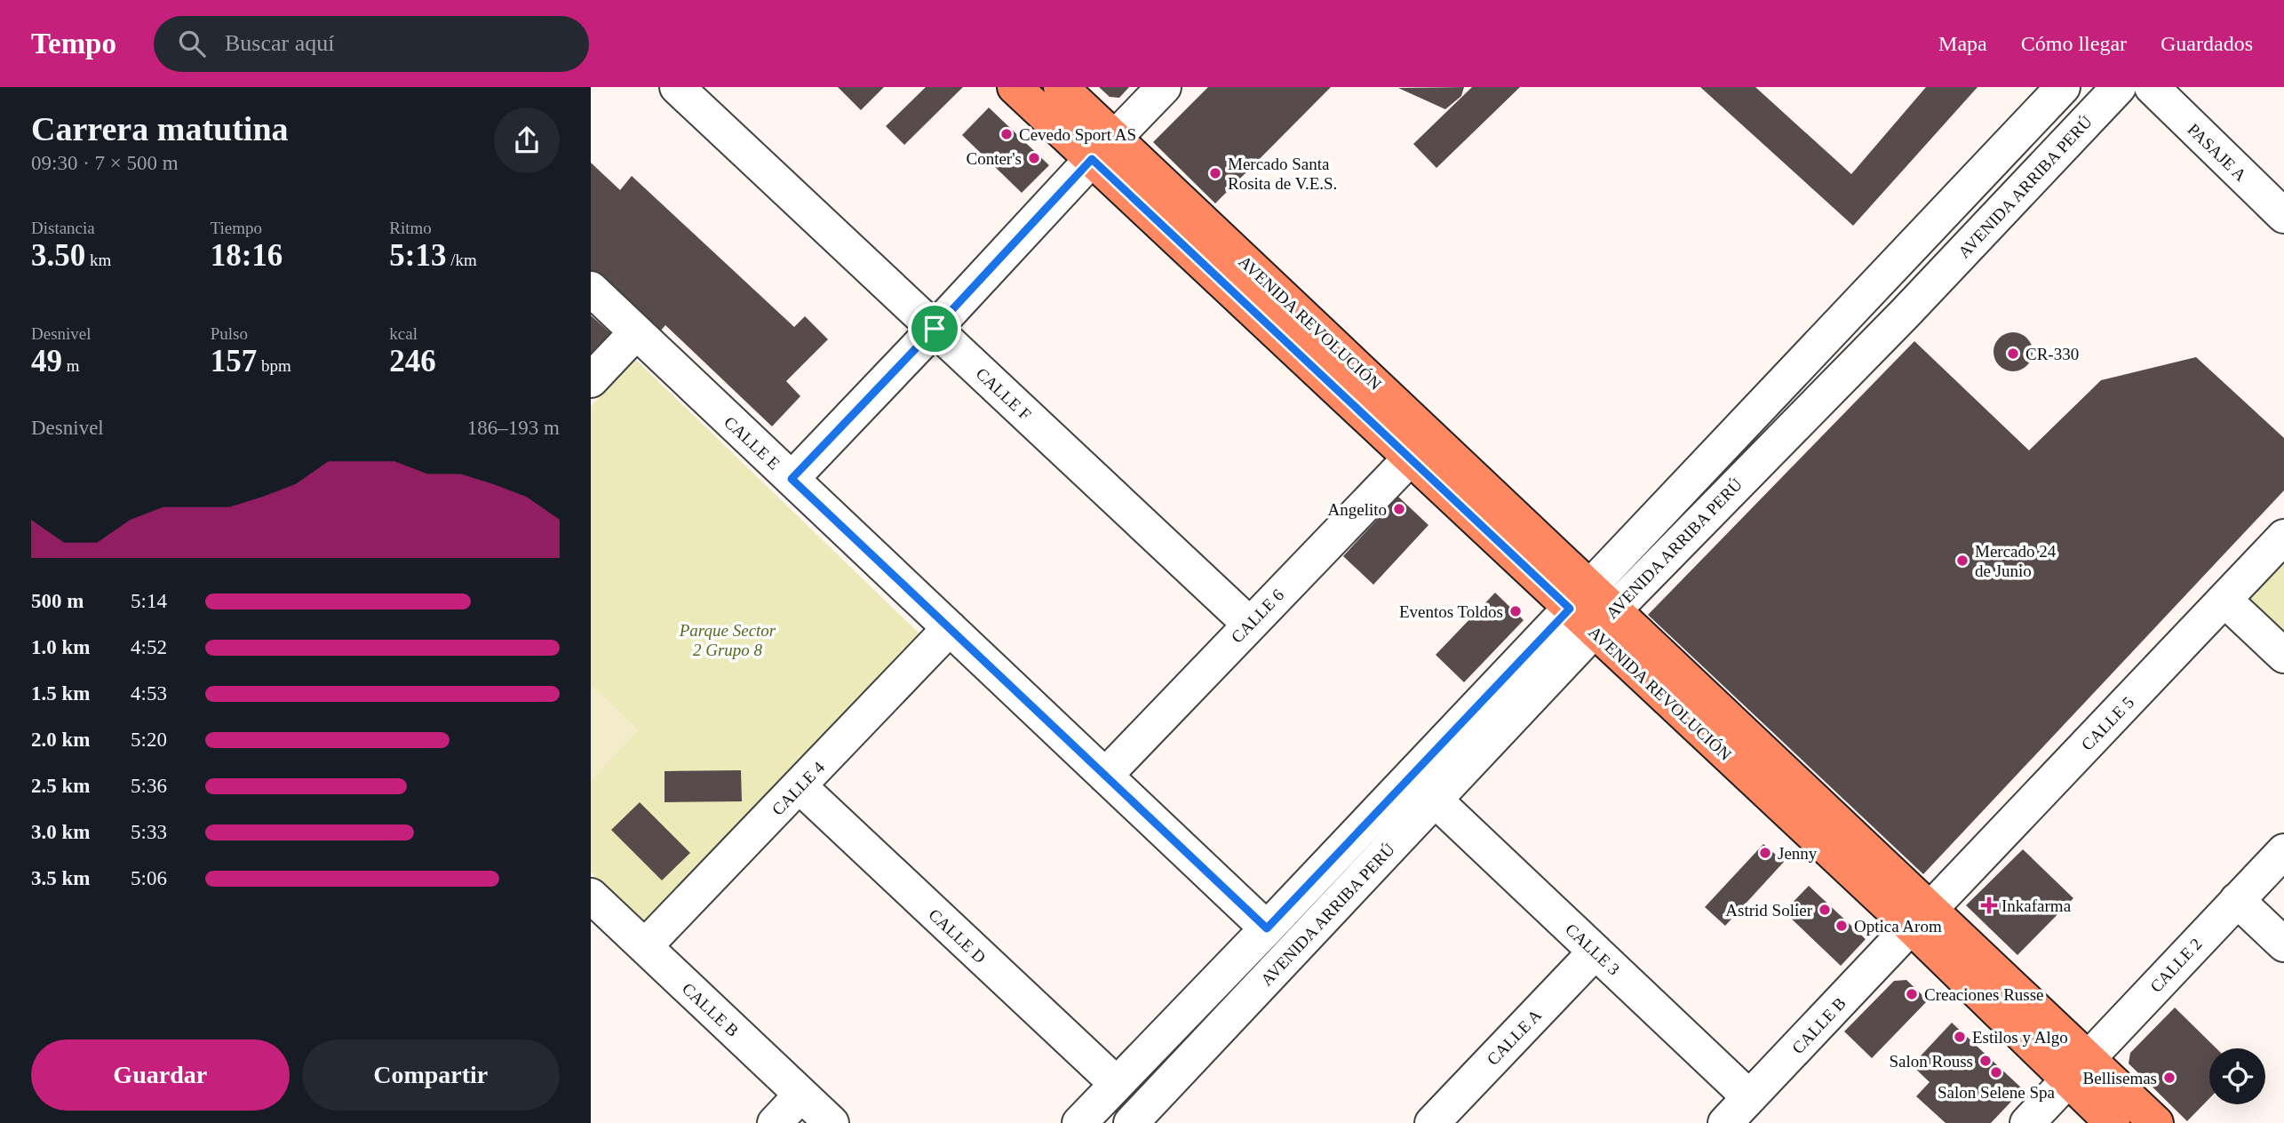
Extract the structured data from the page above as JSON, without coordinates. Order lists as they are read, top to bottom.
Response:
{
  "streets": {
    "main road": ["AVENIDA REVOLUCIÓN"],
    "street": [
      "PASAJE A",
      "AVENIDA ARRIBA PERÚ",
      "CALLE F",
      "CALLE E",
      "CALLE 6",
      "CALLE 5",
      "CALLE 4",
      "CALLE D",
      "CALLE 3",
      "CALLE 2",
      "CALLE B",
      "CALLE A"
    ]
  },
  "crossings": [
    ["AVENIDA ARRIBA PERÚ", "AVENIDA REVOLUCIÓN"],
    ["AVENIDA ARRIBA PERÚ", "CALLE E"],
    ["AVENIDA ARRIBA PERÚ", "CALLE D"],
    ["AVENIDA ARRIBA PERÚ", "CALLE 3"],
    ["AVENIDA REVOLUCIÓN", "CALLE 6"],
    ["AVENIDA REVOLUCIÓN", "CALLE 5"],
    ["AVENIDA REVOLUCIÓN", "CALLE 2"],
    ["AVENIDA REVOLUCIÓN", "CALLE B"],
    ["CALLE F", "CALLE 6"],
    ["CALLE E", "CALLE 6"],
    ["CALLE E", "CALLE 4"],
    ["CALLE 5", "CALLE B"],
    ["CALLE 4", "CALLE D"],
    ["CALLE 4", "CALLE B"],
    ["CALLE 3", "CALLE B"],
    ["CALLE 3", "CALLE A"]
  ],
  "parks": ["Parque Sector 2 Grupo 8"],
  "places": {
    "other": [
      "Cevedo Sport AS",
      "Conter's",
      "Mercado Santa Rosita de V.E.S.",
      "CR-330",
      "Angelito",
      "Mercado 24 de Junio",
      "Eventos Toldos",
      "Jenny",
      "Astrid Solier",
      "Optica Arom",
      "Creaciones Russe",
      "Estilos y Algo",
      "Salon Rouss",
      "Salon Selene Spa",
      "Bellisemas"
    ],
    "health": ["Inkafarma"]
  },
  "page": {
    "header": "Tempo",
    "search": "Buscar aquí",
    "nav": ["Mapa", "Cómo llegar", "Guardados"],
    "heading": ["Carrera matutina", "09:30 · 7 × 500 m"],
    "stats": [
      ["Distancia", "3.50 km"],
      ["Tiempo", "18:16"],
      ["Ritmo", "5:13 /km"],
      ["Desnivel", "49 m"],
      ["Pulso", "157 bpm"],
      ["kcal", "246"]
    ],
    "chart": ["Desnivel", "186–193 m"],
    "list": [
      {
        "name": "500 m",
        "note": "5:14"
      },
      {
        "name": "1.0 km",
        "note": "4:52"
      },
      {
        "name": "1.5 km",
        "note": "4:53"
      },
      {
        "name": "2.0 km",
        "note": "5:20"
      },
      {
        "name": "2.5 km",
        "note": "5:36"
      },
      {
        "name": "3.0 km",
        "note": "5:33"
      },
      {
        "name": "3.5 km",
        "note": "5:06"
      }
    ],
    "buttons": ["Guardar", "Compartir"]
  }
}
